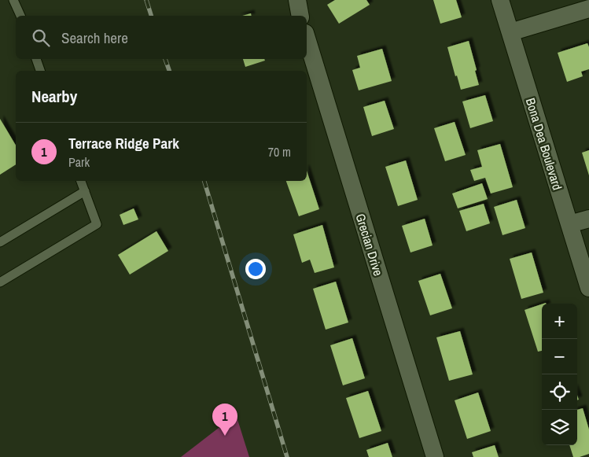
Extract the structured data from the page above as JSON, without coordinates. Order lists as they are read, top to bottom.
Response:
{
  "streets": {
    "street": ["Bona Dea Boulevard", "Grecian Drive"]
  },
  "page": {
    "search": "Search here",
    "heading": "Nearby",
    "list": [
      {
        "mark": "1",
        "name": "Terrace Ridge Park",
        "note": "Park",
        "value": "70 m"
      }
    ],
    "map_buttons": ["+", "−"],
    "pins": "1"
  }
}
